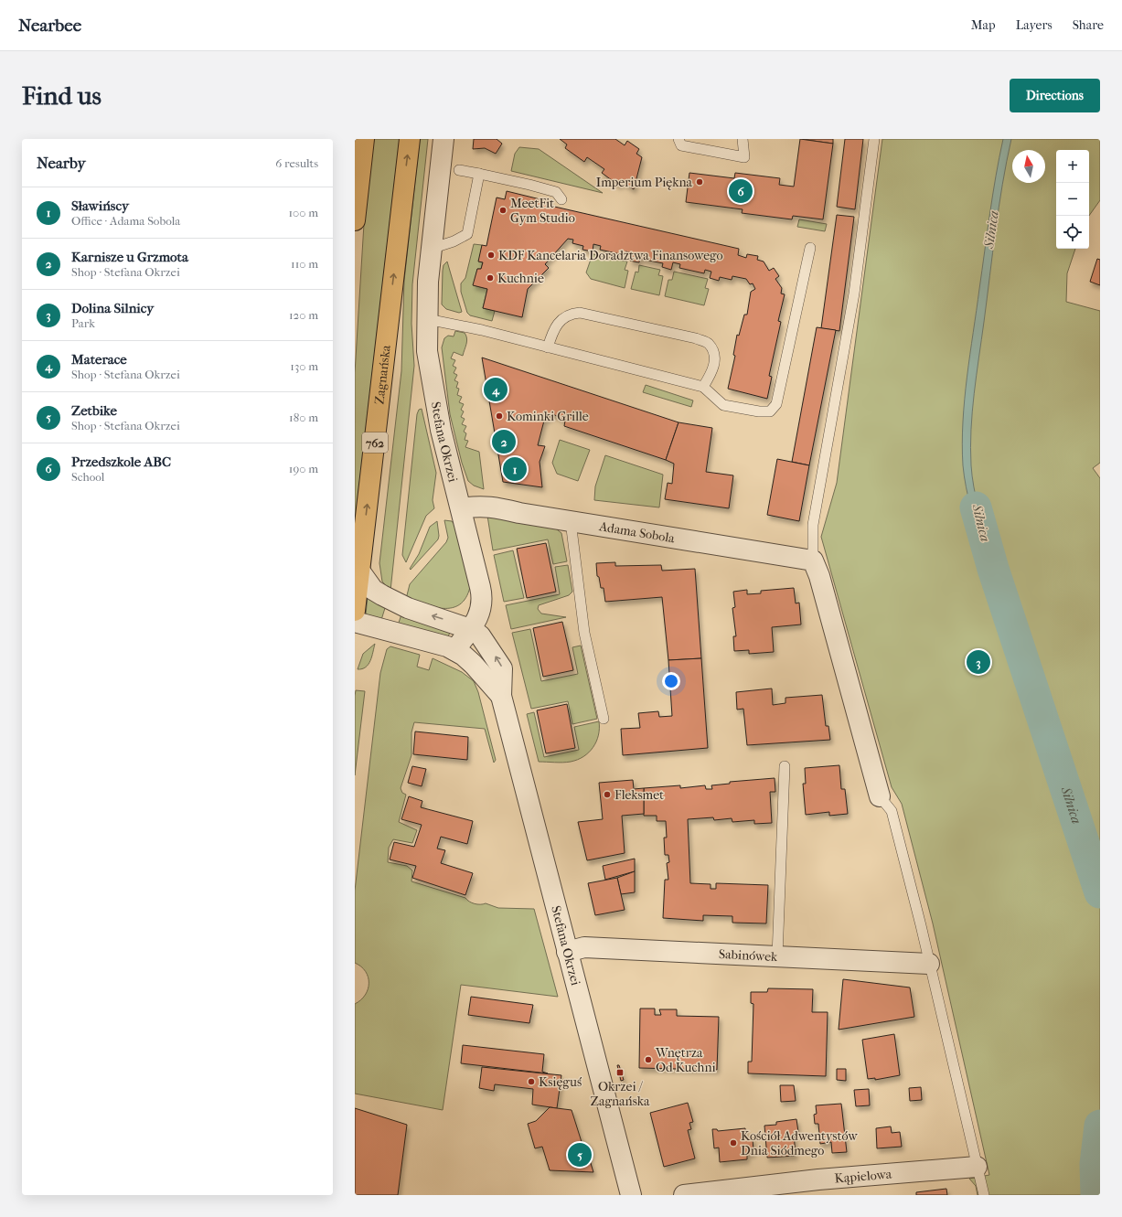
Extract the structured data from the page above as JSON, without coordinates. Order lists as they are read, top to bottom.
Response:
{
  "streets": {
    "main road": ["Zagnańska", "762"],
    "street": [
      "Stefana Okrzei",
      "Adama Sobola",
      "Sabinówek",
      "Kąpielowa"
    ]
  },
  "crossings": [
    ["Zagnańska", "Stefana Okrzei"],
    ["Stefana Okrzei", "Adama Sobola"],
    ["Stefana Okrzei", "Sabinówek"]
  ],
  "one_way": ["Zagnańska"],
  "water": ["Silnica"],
  "places": {
    "other": [
      "Imperium Piękna",
      "MeetFit Gym Studio",
      "KDF Kancelaria Doradztwa Finansowego",
      "Kuchnie",
      "Kominki Grille",
      "Fleksmet",
      "Wnętrza Od Kuchni",
      "Księguś",
      "Kościół Adwentystów Dnia Siódmego"
    ],
    "transit": ["Okrzei / Zagnańska"]
  },
  "north": "top",
  "page": {
    "header": "Nearbee",
    "nav": ["Map", "Layers", "Share"],
    "buttons": "Directions",
    "title": "Find us",
    "heading": ["Nearby", "6 results"],
    "map_buttons": ["+", "−"],
    "pins": [
      "6",
      "4",
      "2",
      "1",
      "3",
      "5"
    ],
    "list": [
      {
        "mark": "1",
        "name": "Sławińscy",
        "note": "Office · Adama Sobola",
        "value": "100 m"
      },
      {
        "mark": "2",
        "name": "Karnisze u Grzmota",
        "note": "Shop · Stefana Okrzei",
        "value": "110 m"
      },
      {
        "mark": "3",
        "name": "Dolina Silnicy",
        "note": "Park",
        "value": "120 m"
      },
      {
        "mark": "4",
        "name": "Materace",
        "note": "Shop · Stefana Okrzei",
        "value": "130 m"
      },
      {
        "mark": "5",
        "name": "Zetbike",
        "note": "Shop · Stefana Okrzei",
        "value": "180 m"
      },
      {
        "mark": "6",
        "name": "Przedszkole ABC",
        "note": "School",
        "value": "190 m"
      }
    ]
  }
}
